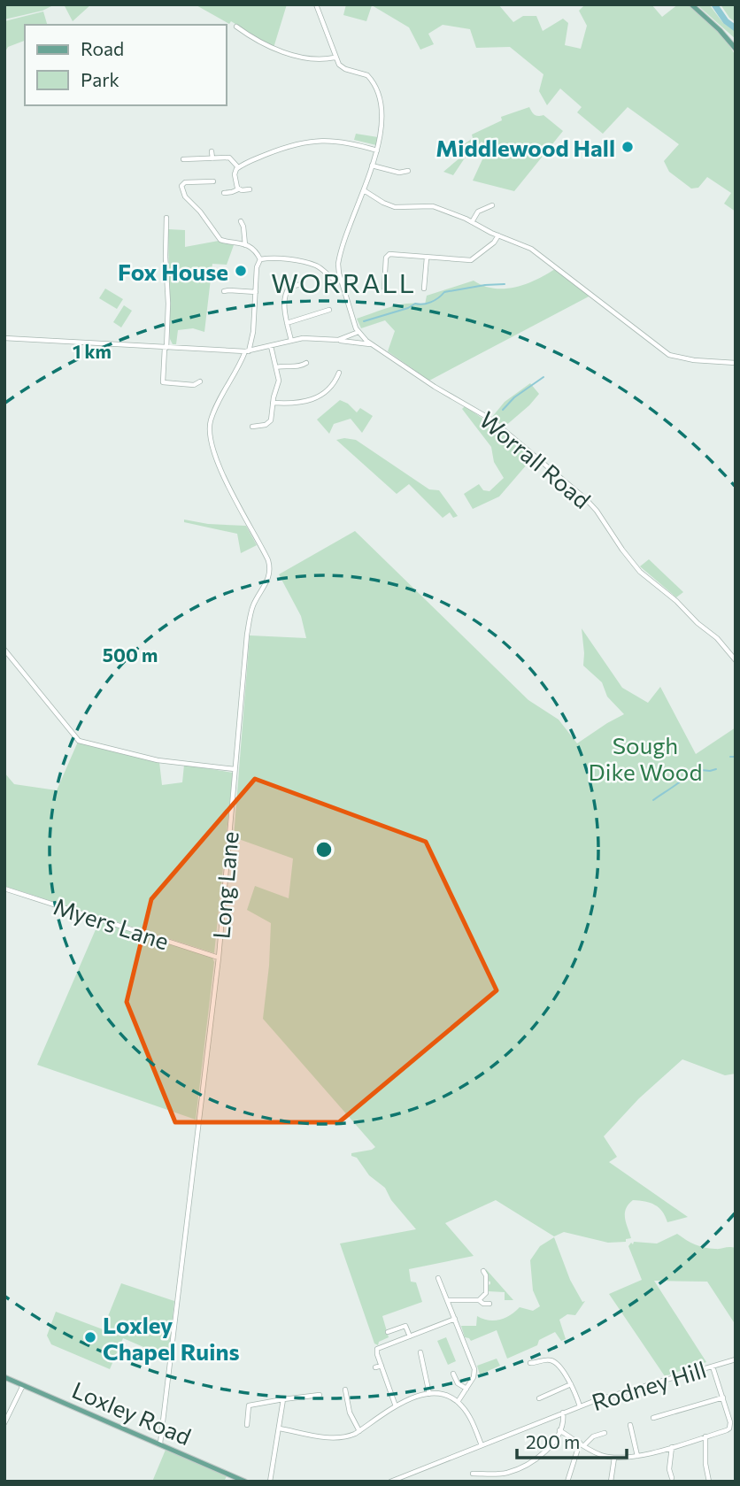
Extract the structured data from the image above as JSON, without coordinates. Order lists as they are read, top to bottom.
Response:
{
  "streets": {
    "main road": ["Loxley Road"],
    "street": [
      "Worrall Road",
      "Long Lane",
      "Myers Lane",
      "Rodney Hill"
    ]
  },
  "crossings": [
    ["Long Lane", "Myers Lane"],
    ["Long Lane", "Loxley Road"]
  ],
  "districts": ["WORRALL"],
  "parks": ["Sough Dike Wood"],
  "places": ["Middlewood Hall", "Fox House", "Loxley Chapel Ruins"],
  "legend": ["Road", "Park"],
  "scale_bar": "200 m",
  "rings": ["1 km", "500 m"]
}
